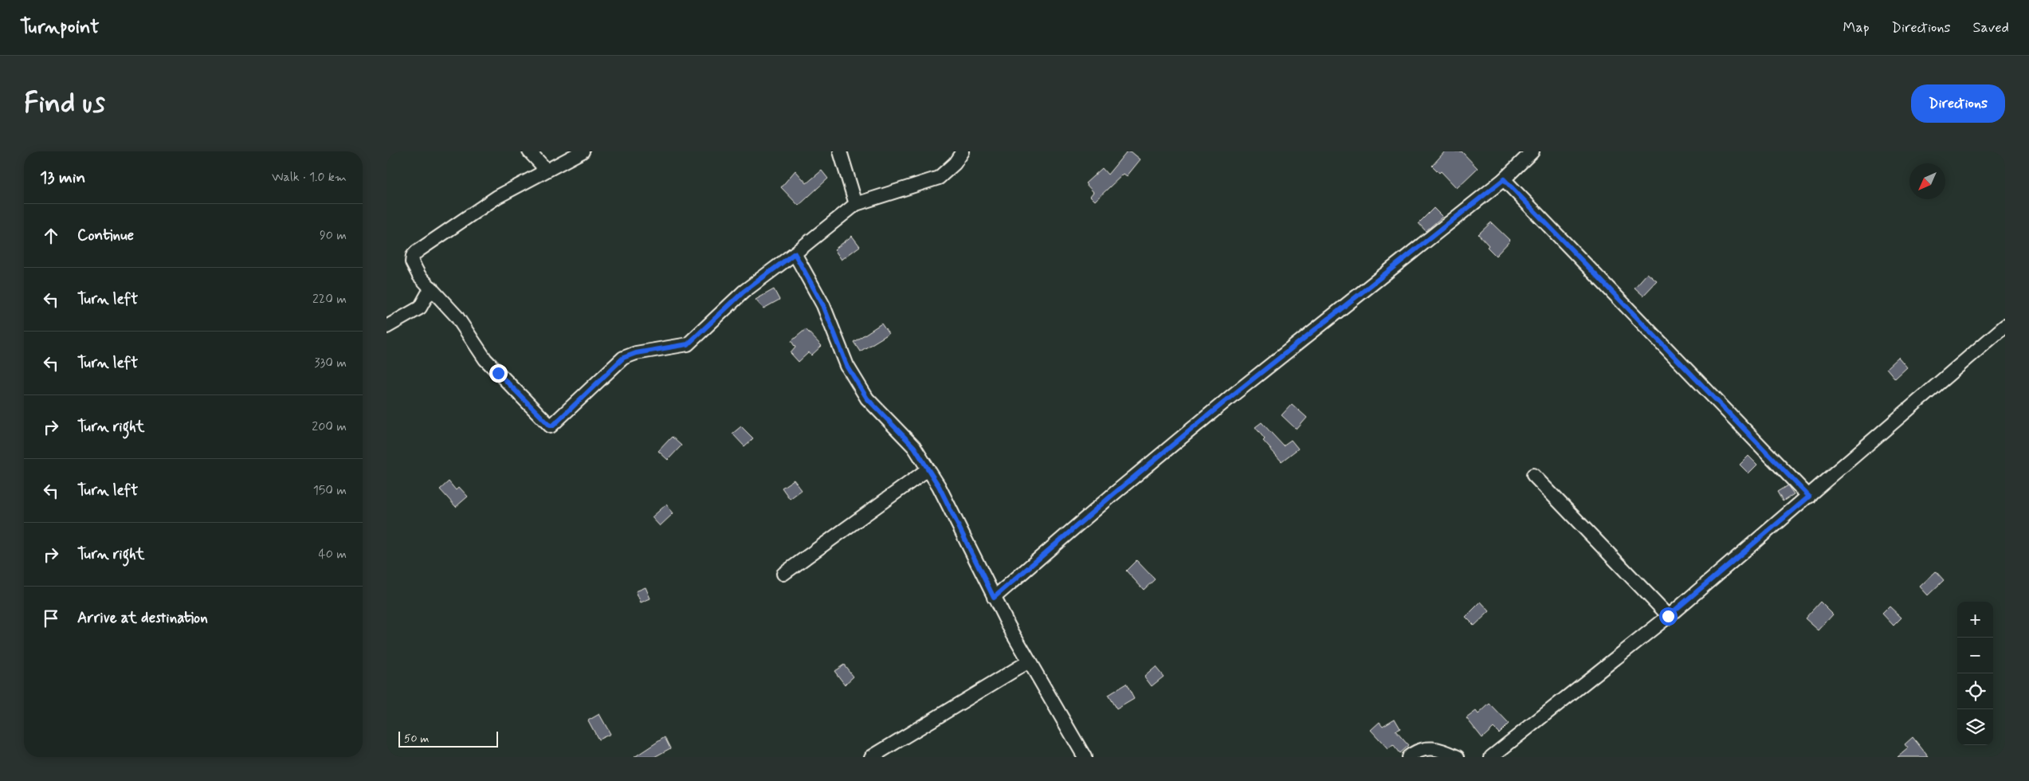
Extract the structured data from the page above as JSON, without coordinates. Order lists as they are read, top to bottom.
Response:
{
  "scale_bar": "50 m",
  "north": "bottom left",
  "page": {
    "header": "Turnpoint",
    "nav": ["Map", "Directions", "Saved"],
    "buttons": "Directions",
    "title": "Find us",
    "heading": ["13 min", "Walk · 1.0 km"],
    "list": [
      ["Continue", "90 m"],
      ["Turn left", "220 m"],
      ["Turn left", "330 m"],
      ["Turn right", "200 m"],
      ["Turn left", "150 m"],
      ["Turn right", "40 m"],
      "Arrive at destination"
    ],
    "map_buttons": ["+", "−"],
    "scale": "50 m"
  }
}
